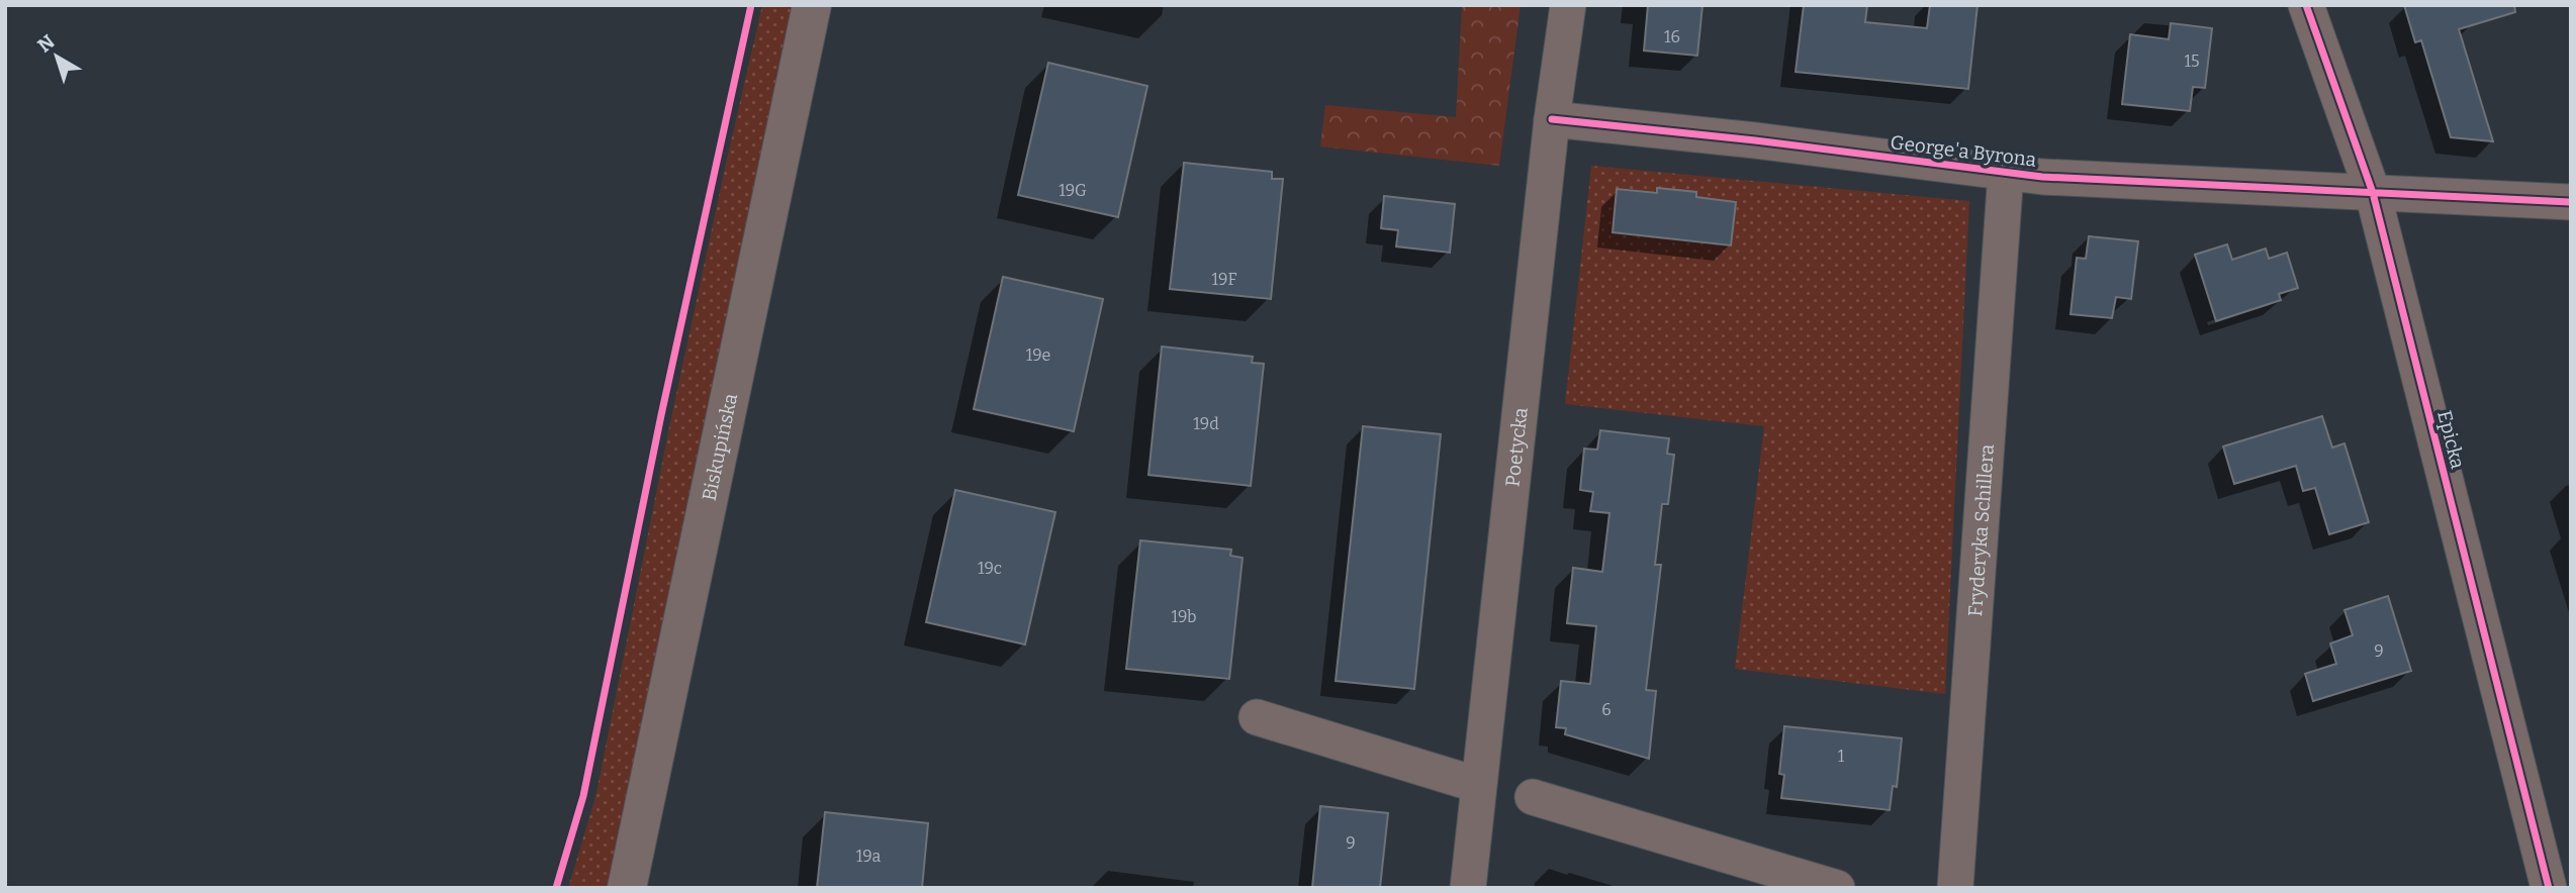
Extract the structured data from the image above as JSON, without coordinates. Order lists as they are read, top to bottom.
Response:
{
  "streets": {
    "street": [
      "George'a Byrona",
      "Epicka",
      "Biskupińska",
      "Poetycka",
      "Fryderyka Schillera"
    ]
  },
  "crossings": [
    ["George'a Byrona", "Epicka"],
    ["George'a Byrona", "Poetycka"],
    ["George'a Byrona", "Fryderyka Schillera"]
  ],
  "house_numbers": [
    "16",
    "15",
    "19G",
    "19F",
    "19e",
    "19d",
    "19c",
    "19b",
    "9",
    "6",
    "1",
    "9",
    "19a"
  ],
  "north": "top left"
}
